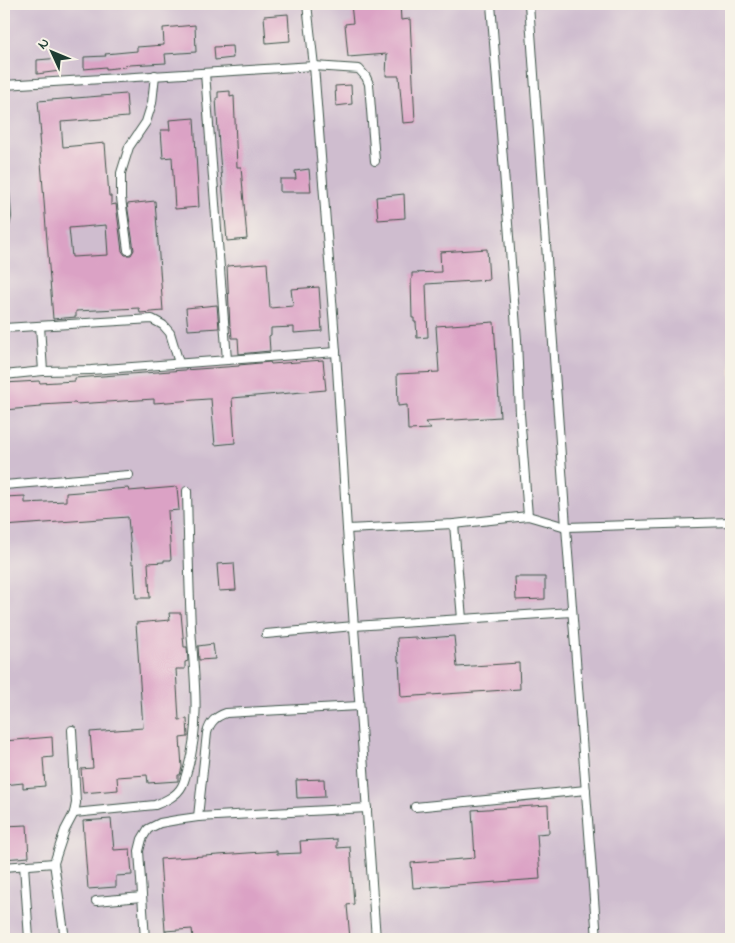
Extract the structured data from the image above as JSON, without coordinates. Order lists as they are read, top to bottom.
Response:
{
  "north": "top left"
}
